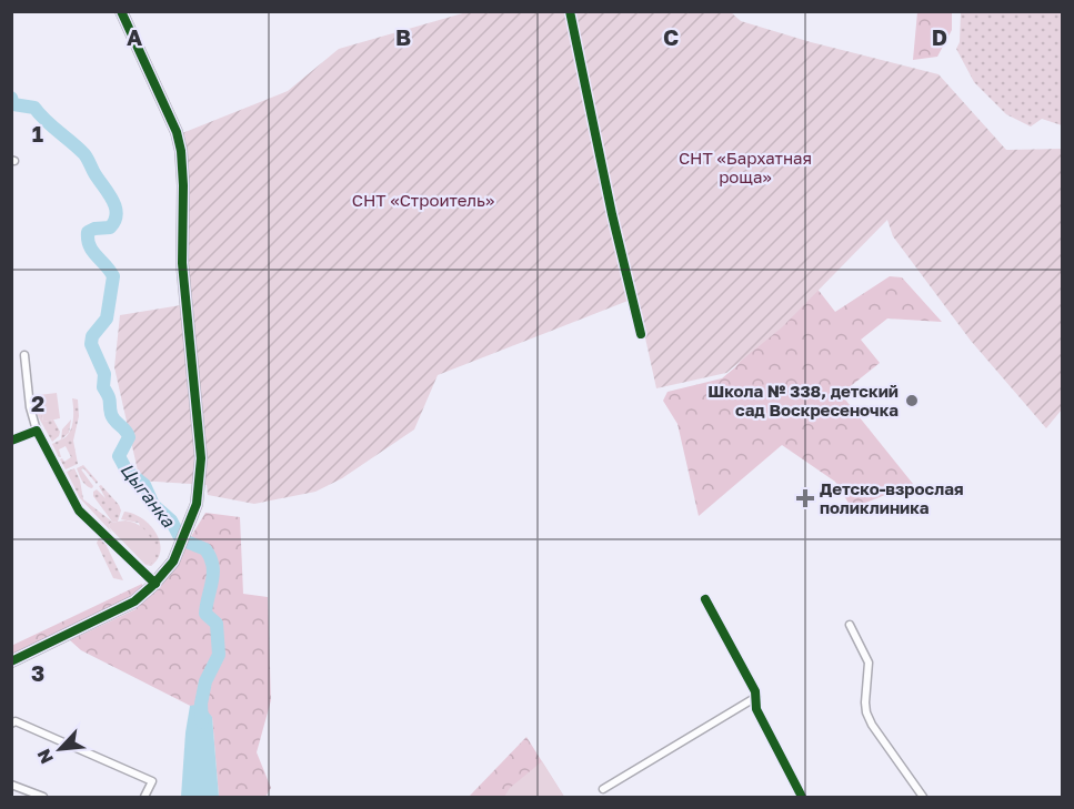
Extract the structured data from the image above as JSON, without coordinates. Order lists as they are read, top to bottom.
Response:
{
  "water": ["Цыганка"],
  "parks": ["СНТ «Бархатная роща»", "СНТ «Строитель»"],
  "places": {
    "other": ["Школа № 338, детский сад Воскресеночка"],
    "health": ["Детско-взрослая поликлиника"]
  },
  "north": "bottom left",
  "grid": {
    "columns": [
      "A",
      "B",
      "C",
      "D"
    ],
    "rows": ["1", "2", "3"]
  }
}
